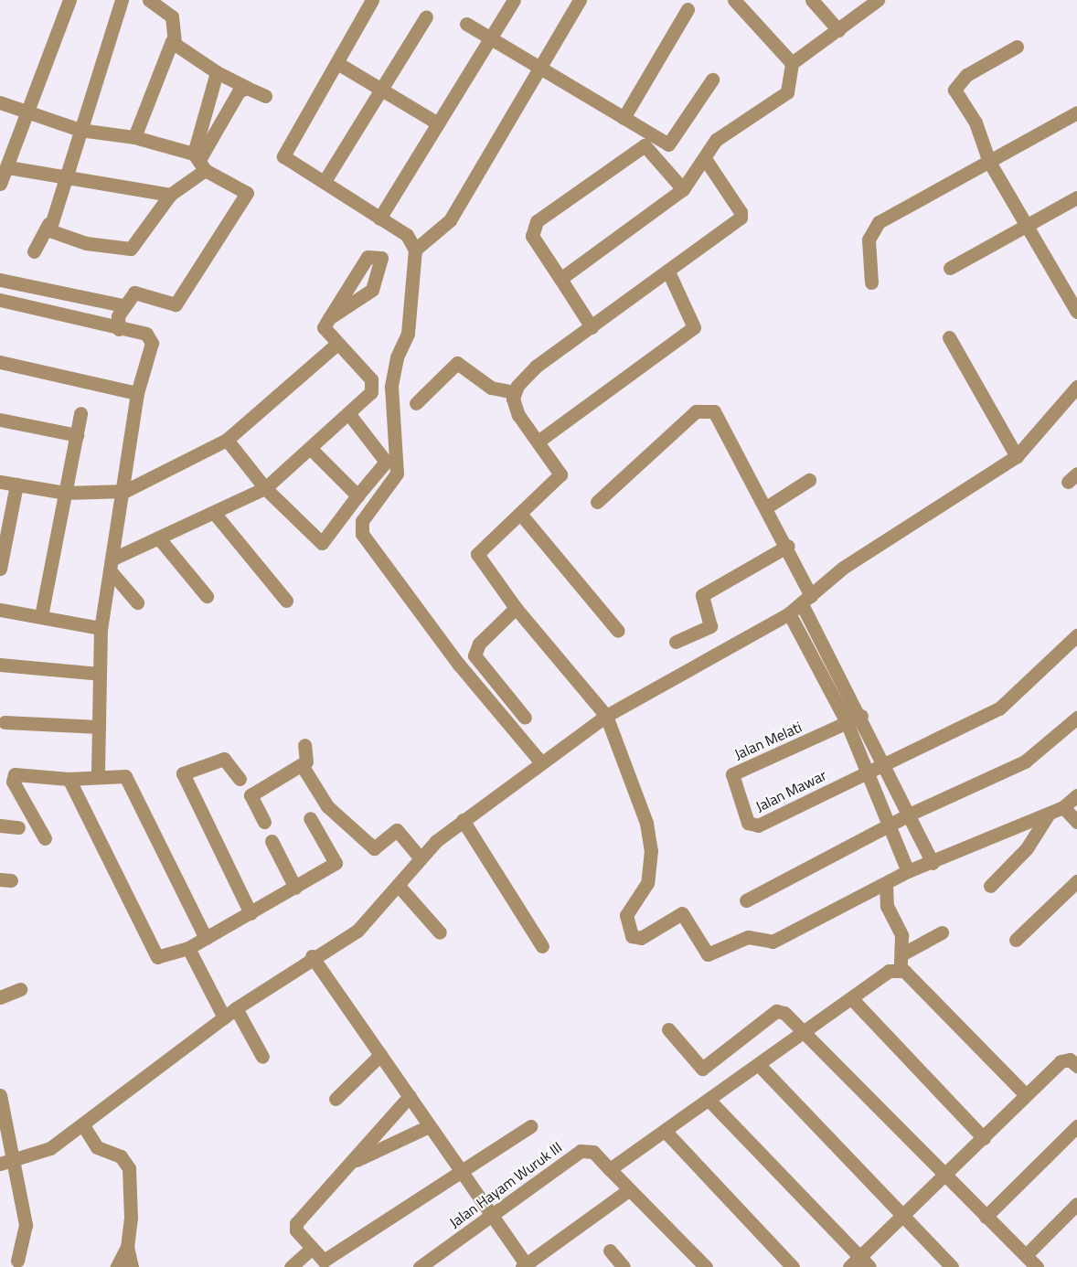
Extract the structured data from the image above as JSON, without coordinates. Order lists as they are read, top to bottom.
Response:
{
  "streets": {
    "street": ["Jalan Melati", "Jalan Mawar", "Jalan Hayam Wuruk III"]
  },
  "crossings": [
    ["Jalan Melati", "Jalan Mawar"]
  ]
}
